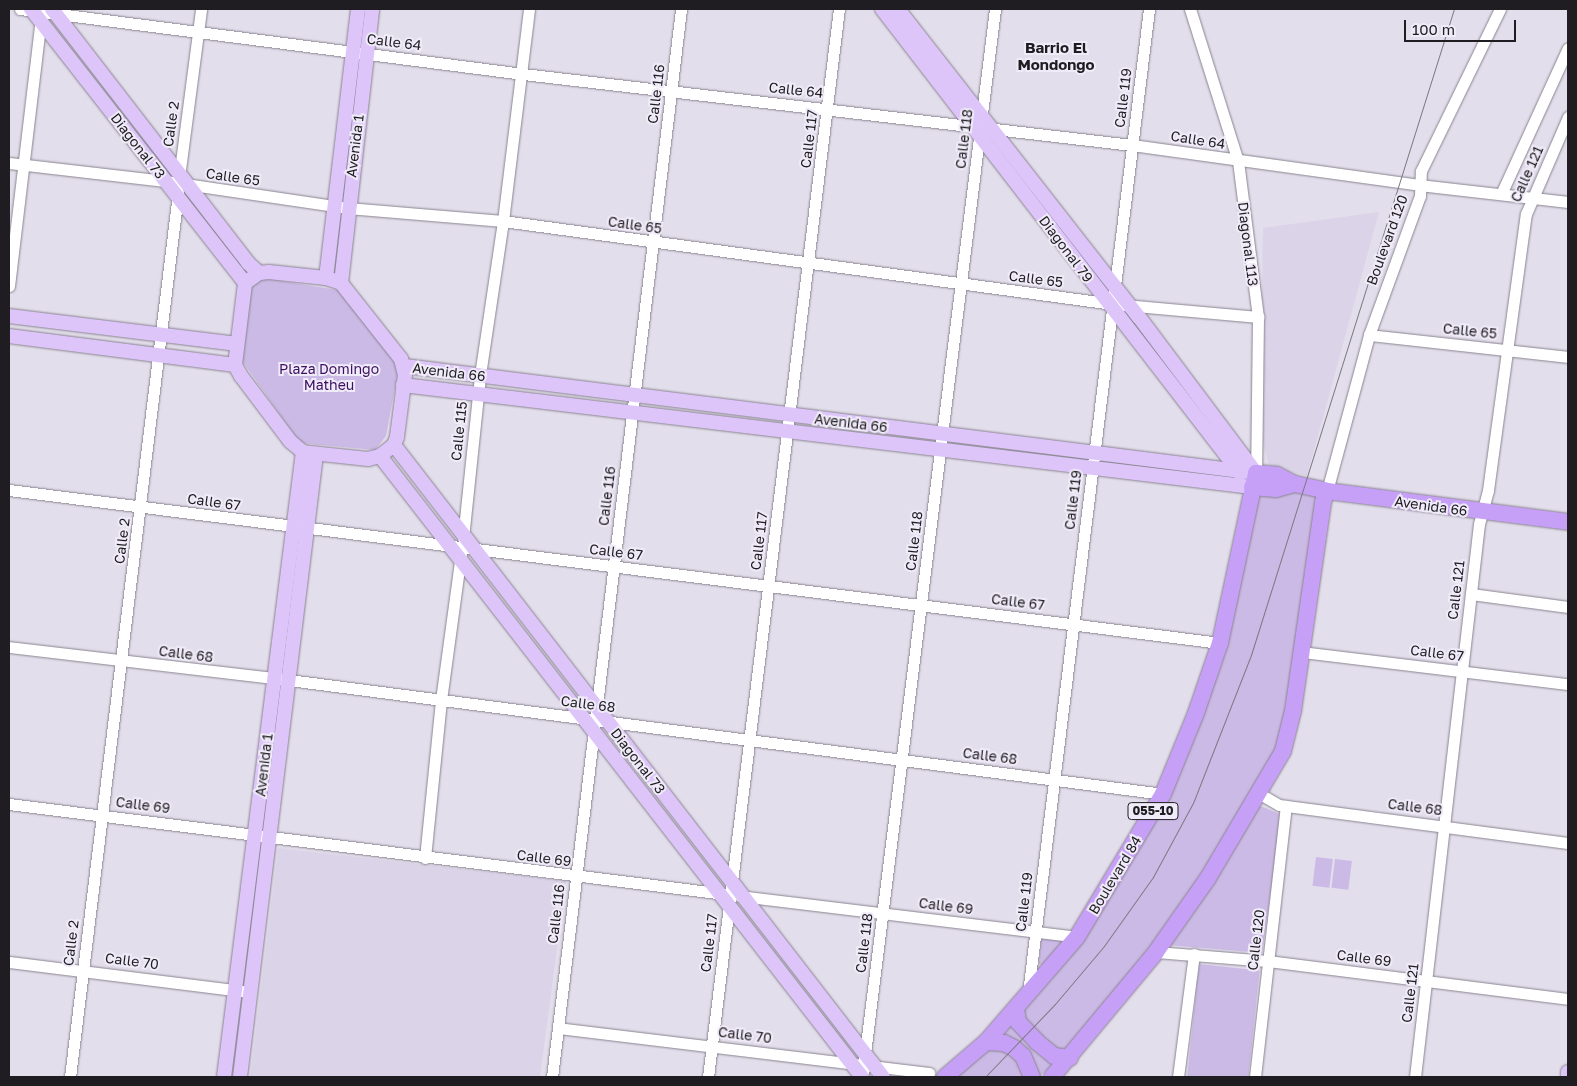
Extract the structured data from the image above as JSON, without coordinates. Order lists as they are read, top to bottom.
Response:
{
  "streets": {
    "highway": ["Avenida 66", "055-10", "Boulevard 84"],
    "main road": ["Diagonal 73", "Avenida 1", "Diagonal 79"],
    "street": [
      "Calle 64",
      "Calle 116",
      "Calle 119",
      "Calle 2",
      "Calle 117",
      "Calle 118",
      "Calle 121",
      "Calle 65",
      "Boulevard 120",
      "Diagonal 113",
      "Calle 115",
      "Calle 67",
      "Calle 68",
      "Calle 69",
      "Calle 120",
      "Calle 70"
    ]
  },
  "crossings": [
    ["Calle 64", "Calle 116"],
    ["Calle 64", "Calle 119"],
    ["Calle 64", "Calle 2"],
    ["Calle 64", "Calle 117"],
    ["Calle 64", "Calle 118"],
    ["Calle 64", "Diagonal 73"],
    ["Calle 64", "Avenida 1"],
    ["Calle 64", "Calle 121"],
    ["Calle 64", "Boulevard 120"],
    ["Calle 64", "Diagonal 113"],
    ["Calle 64", "Diagonal 79"],
    ["Calle 64", "Calle 115"],
    ["Calle 116", "Diagonal 73"],
    ["Calle 116", "Calle 65"],
    ["Calle 116", "Avenida 66"],
    ["Calle 116", "Calle 67"],
    ["Calle 116", "Calle 68"],
    ["Calle 116", "Calle 69"],
    ["Calle 116", "Calle 70"],
    ["Calle 119", "Calle 65"],
    ["Calle 119", "Diagonal 79"],
    ["Calle 119", "Avenida 66"],
    ["Calle 119", "Calle 67"],
    ["Calle 119", "Calle 68"],
    ["Calle 119", "Calle 69"],
    ["Calle 119", "Boulevard 84"],
    ["Calle 2", "Diagonal 73"],
    ["Calle 2", "Calle 65"],
    ["Calle 2", "Calle 67"],
    ["Calle 2", "Calle 68"],
    ["Calle 2", "Calle 69"],
    ["Calle 2", "Calle 70"],
    ["Calle 117", "Diagonal 73"],
    ["Calle 117", "Calle 65"],
    ["Calle 117", "Avenida 66"],
    ["Calle 117", "Calle 67"],
    ["Calle 117", "Calle 68"],
    ["Calle 117", "Calle 69"],
    ["Calle 117", "Calle 70"],
    ["Calle 118", "Diagonal 73"],
    ["Calle 118", "Calle 65"],
    ["Calle 118", "Diagonal 79"],
    ["Calle 118", "Avenida 66"],
    ["Calle 118", "Calle 67"],
    ["Calle 118", "Calle 68"],
    ["Calle 118", "Calle 69"],
    ["Calle 118", "Calle 70"],
    ["Diagonal 73", "Calle 65"],
    ["Diagonal 73", "Calle 115"],
    ["Diagonal 73", "Calle 67"],
    ["Diagonal 73", "Calle 68"],
    ["Diagonal 73", "Calle 69"],
    ["Diagonal 73", "Calle 70"],
    ["Avenida 1", "Calle 65"],
    ["Avenida 1", "Calle 67"],
    ["Avenida 1", "Calle 68"],
    ["Avenida 1", "Calle 69"],
    ["Avenida 1", "Calle 70"],
    ["Calle 121", "Calle 65"],
    ["Calle 121", "Avenida 66"],
    ["Calle 121", "Calle 67"],
    ["Calle 121", "Calle 68"],
    ["Calle 121", "Calle 69"],
    ["Calle 65", "Boulevard 120"],
    ["Calle 65", "Diagonal 113"],
    ["Calle 65", "Diagonal 79"],
    ["Calle 65", "Calle 115"],
    ["Boulevard 120", "Avenida 66"],
    ["Diagonal 113", "Diagonal 79"],
    ["Diagonal 113", "Avenida 66"],
    ["Diagonal 113", "Boulevard 84"],
    ["Diagonal 79", "Avenida 66"],
    ["Diagonal 79", "Boulevard 84"],
    ["Avenida 66", "Calle 115"],
    ["Avenida 66", "Boulevard 84"],
    ["Calle 115", "Calle 67"],
    ["Calle 115", "Calle 68"],
    ["Calle 115", "Calle 69"],
    ["Calle 67", "Boulevard 84"],
    ["Calle 68", "Boulevard 84"],
    ["Calle 68", "Calle 120"],
    ["Calle 69", "Boulevard 84"],
    ["Calle 69", "Calle 120"]
  ],
  "districts": ["Barrio El Mondongo"],
  "parks": ["Plaza Domingo Matheu"],
  "scale_bar": "100 m"
}
